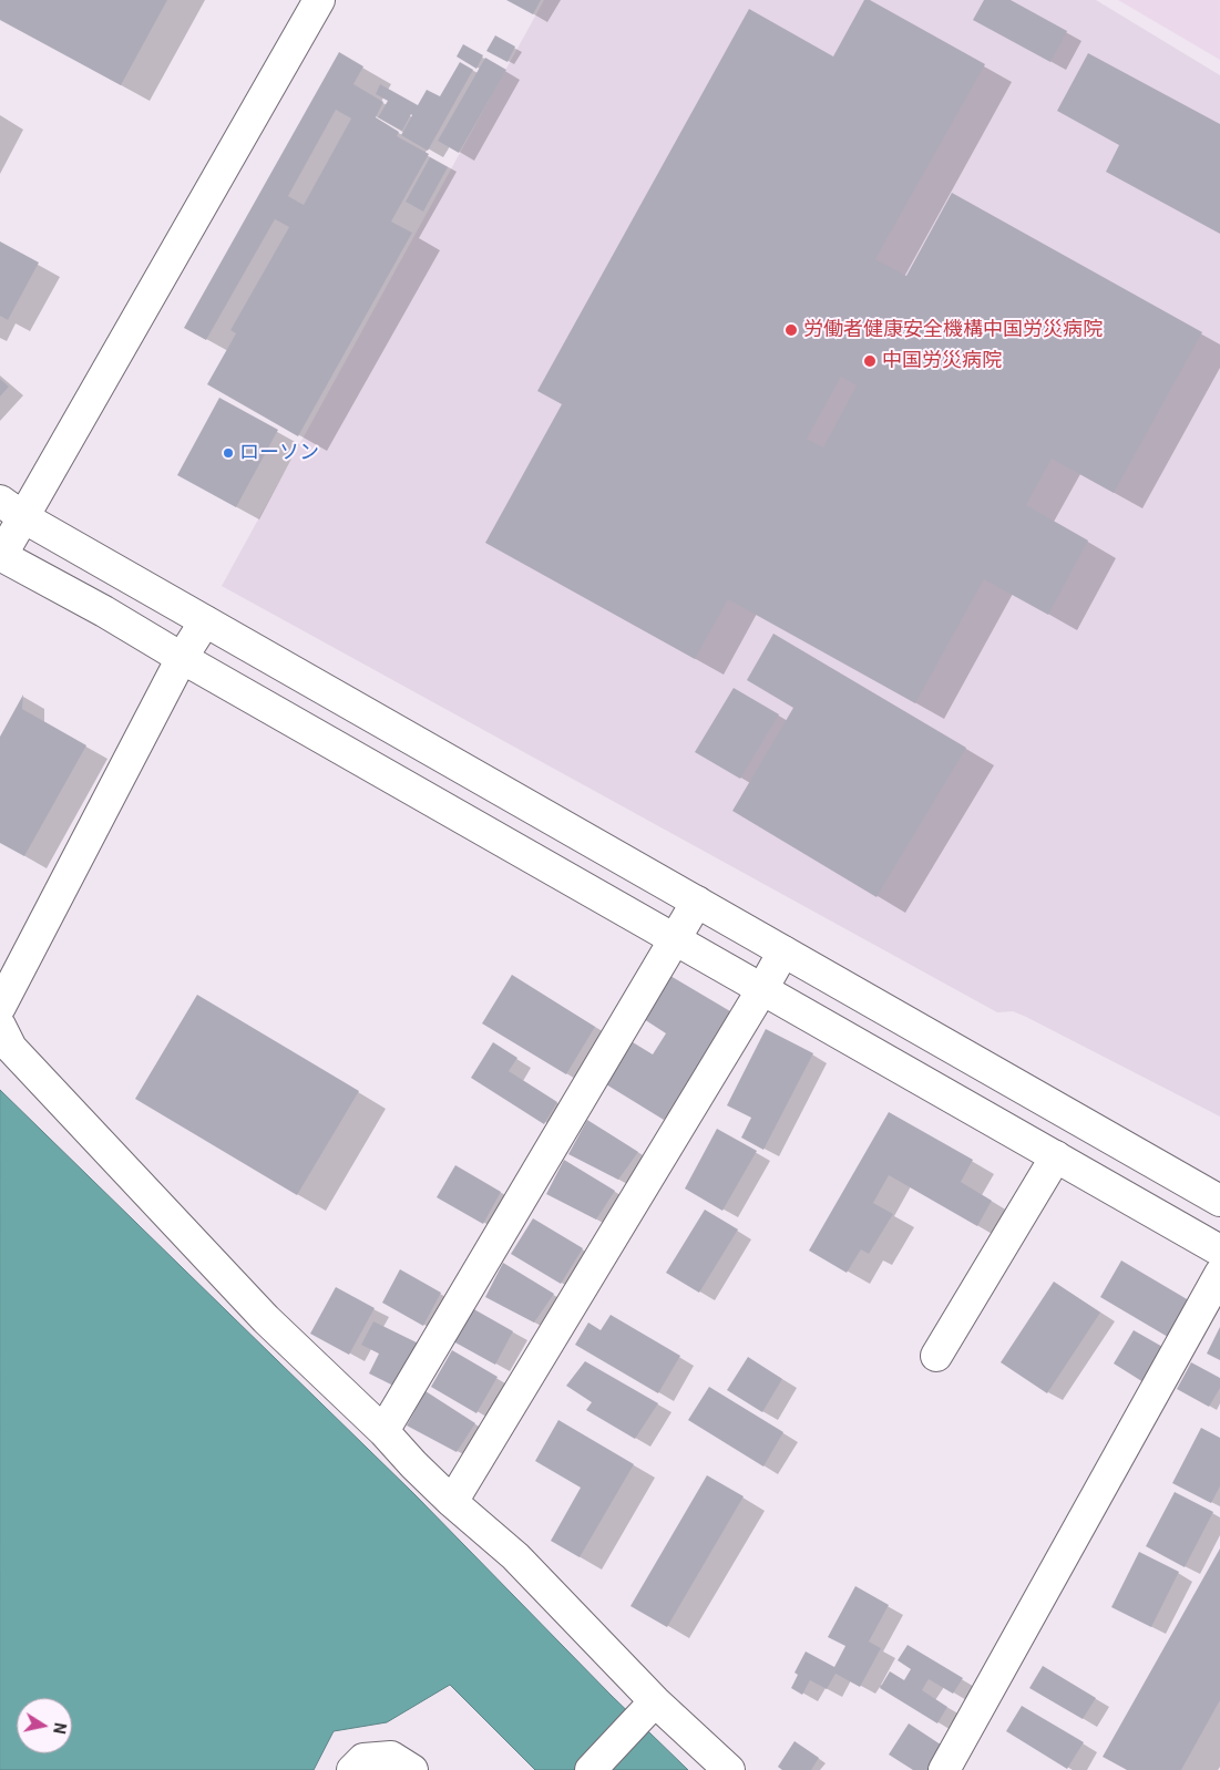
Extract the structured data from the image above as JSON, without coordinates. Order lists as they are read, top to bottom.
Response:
{
  "places": ["労働者健康安全機構中国労災病院", "中国労災病院", "ローソン"],
  "north": "right"
}
